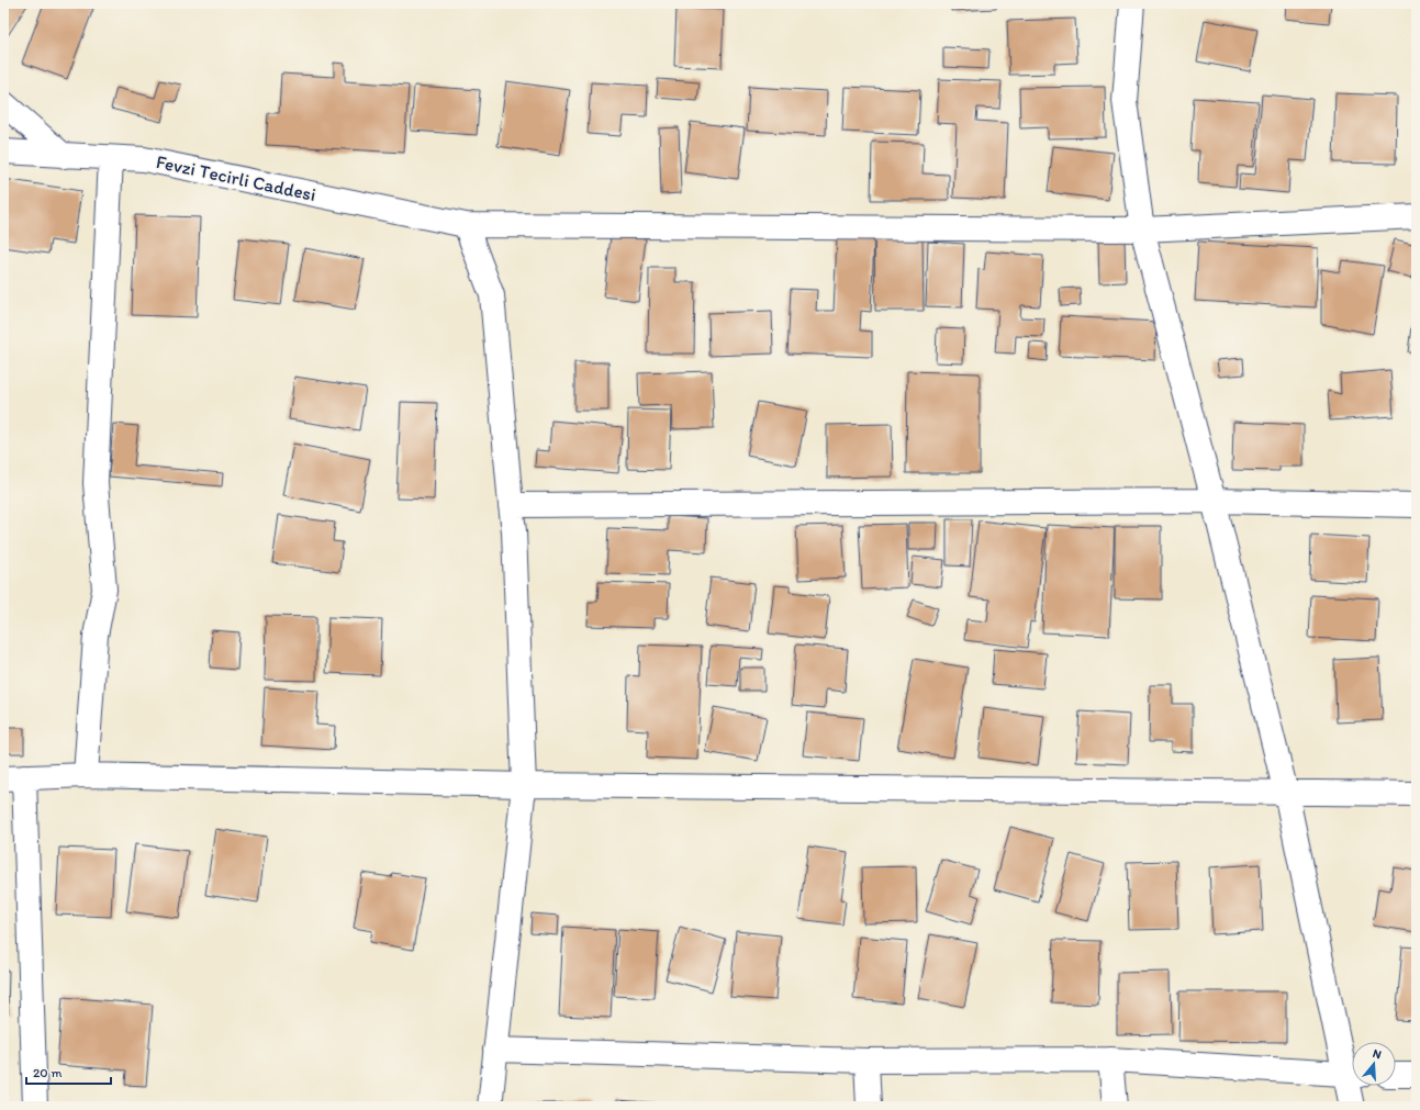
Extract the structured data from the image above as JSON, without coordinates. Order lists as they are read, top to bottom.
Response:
{
  "streets": {
    "street": ["Fevzi Tecirli Caddesi"]
  },
  "scale_bar": "20 m",
  "north": "top"
}
